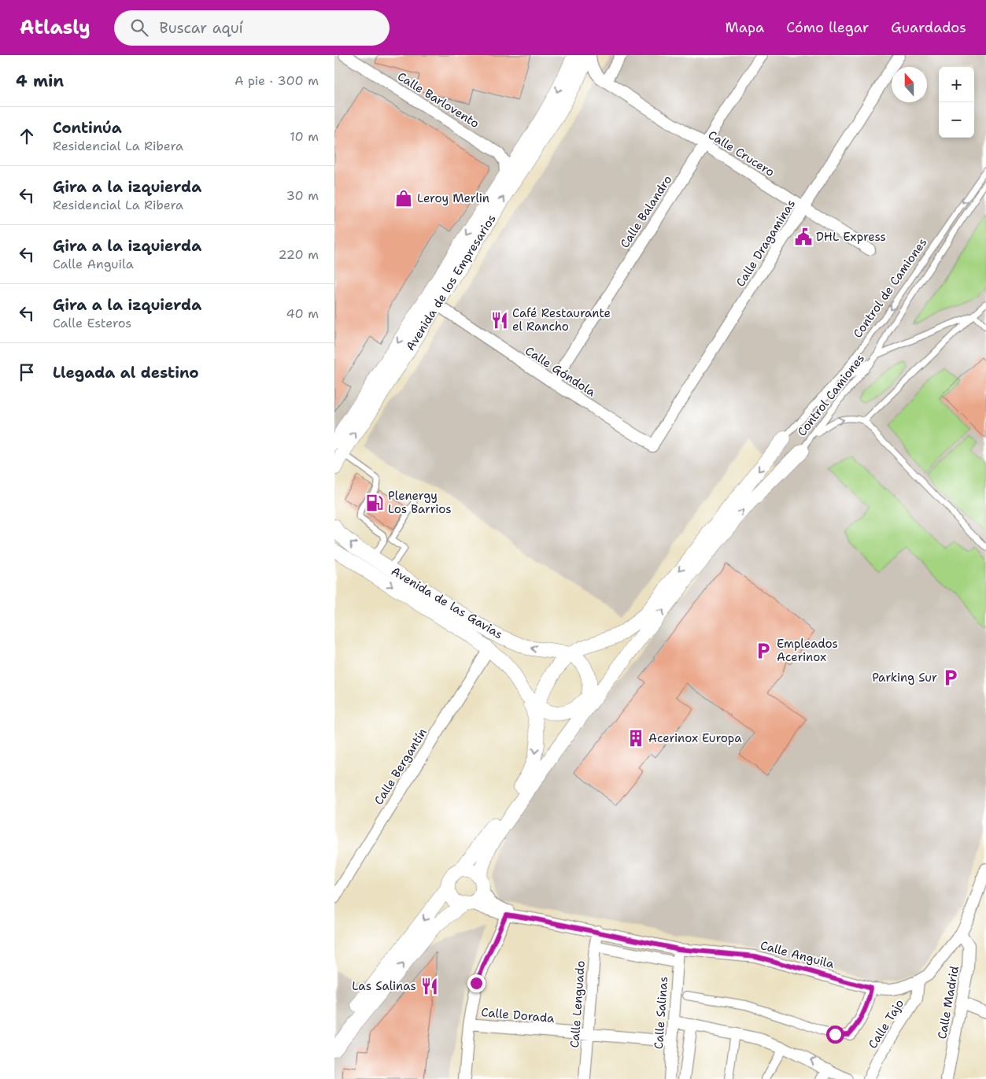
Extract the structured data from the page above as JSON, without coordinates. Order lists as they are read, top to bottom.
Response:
{
  "streets": {
    "street": [
      "Calle Barlovento",
      "Calle Crucero",
      "Calle Balandro",
      "Calle Dragaminas",
      "Avenida de los Empresarios",
      "Calle Góndola",
      "Avenida de las Gavias",
      "Calle Bergantín",
      "Calle Anguila",
      "Calle Madrid",
      "Calle Lenguado",
      "Calle Salinas",
      "Calle Dorada",
      "Calle Tajo"
    ],
    "lane": ["Control de Camiones", "Control Camiones"]
  },
  "crossings": [
    ["Calle Crucero", "Calle Balandro"],
    ["Calle Crucero", "Calle Dragaminas"],
    ["Calle Balandro", "Calle Góndola"],
    ["Calle Dragaminas", "Calle Góndola"],
    ["Avenida de los Empresarios", "Calle Góndola"],
    ["Avenida de las Gavias", "Calle Bergantín"],
    ["Calle Anguila", "Calle Madrid"],
    ["Calle Anguila", "Calle Lenguado"],
    ["Calle Anguila", "Calle Salinas"],
    ["Calle Anguila", "Calle Tajo"],
    ["Calle Lenguado", "Calle Dorada"],
    ["Calle Salinas", "Calle Dorada"]
  ],
  "places": {
    "shop": ["Leroy Merlin"],
    "public building": ["DHL Express"],
    "restaurant": ["Café Restaurante el Rancho", "Las Salinas"],
    "fuel station": ["Plenergy Los Barrios"],
    "parking": ["Empleados Acerinox", "Parking Sur"],
    "building": ["Acerinox Europa"]
  },
  "north": "top",
  "page": {
    "header": "Atlasly",
    "search": "Buscar aquí",
    "nav": ["Mapa", "Cómo llegar", "Guardados"],
    "heading": ["4 min", "A pie · 300 m"],
    "map_buttons": ["+", "−"],
    "list": [
      ["Continúa", "Residencial La Ribera", "10 m"],
      ["Gira a la izquierda", "Residencial La Ribera", "30 m"],
      ["Gira a la izquierda", "Calle Anguila", "220 m"],
      ["Gira a la izquierda", "Calle Esteros", "40 m"],
      "Llegada al destino"
    ]
  }
}
